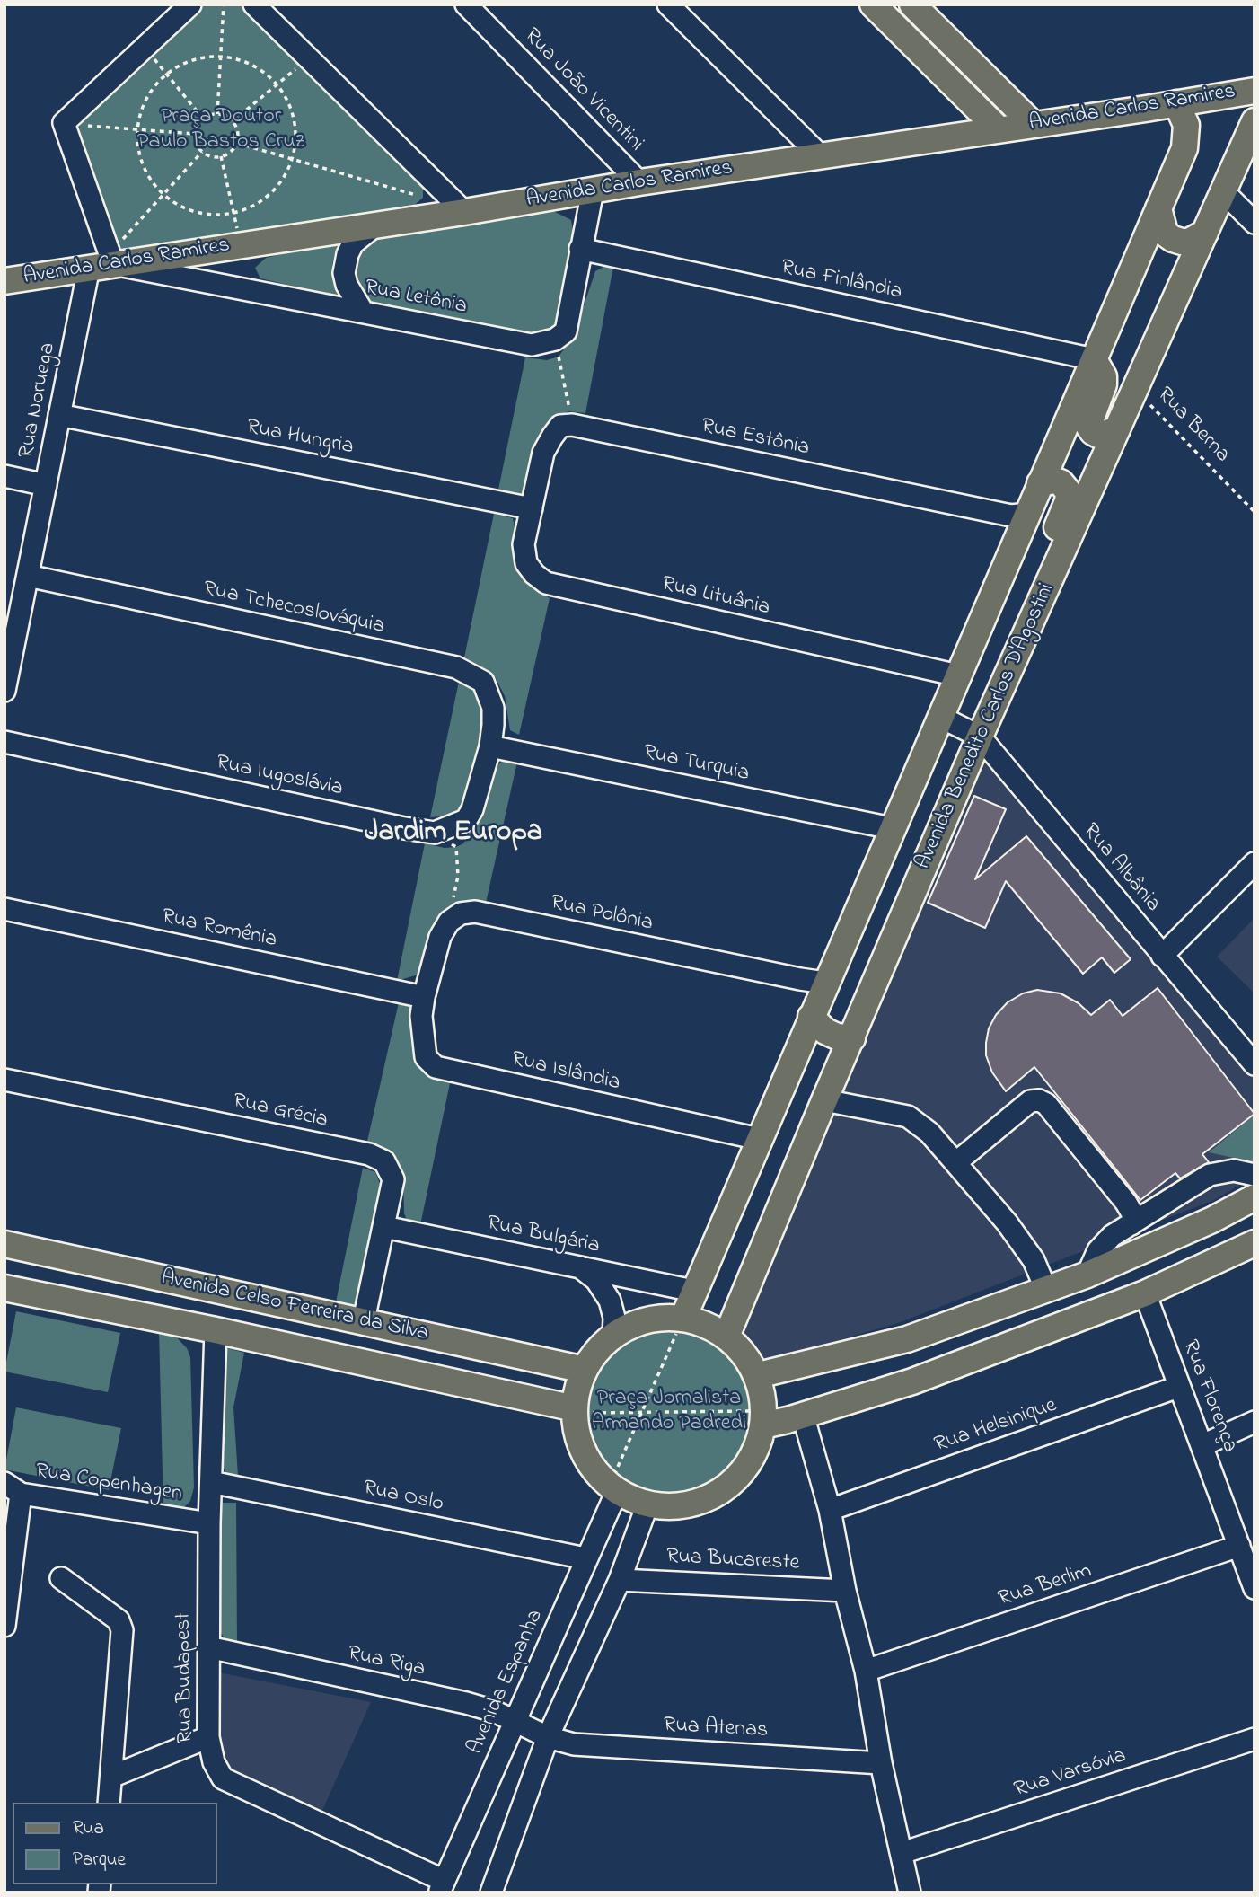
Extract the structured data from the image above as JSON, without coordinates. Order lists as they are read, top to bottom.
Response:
{
  "streets": {
    "main road": ["Avenida Carlos Ramires", "Avenida Benedito Carlos D'Agostini", "Avenida Celso Ferreira da Silva"],
    "street": [
      "Rua João Vicentini",
      "Rua Finlândia",
      "Rua Letônia",
      "Rua Noruega",
      "Rua Hungria",
      "Rua Estônia",
      "Rua Lituânia",
      "Rua Tchecoslováquia",
      "Rua Turquia",
      "Rua Iugoslávia",
      "Rua Albânia",
      "Rua Polônia",
      "Rua Romênia",
      "Rua Islândia",
      "Rua Grécia",
      "Rua Bulgária",
      "Rua Florença",
      "Rua Helsinique",
      "Rua Copenhagen",
      "Rua Oslo",
      "Rua Bucareste",
      "Rua Berlim",
      "Rua Riga",
      "Rua Budapest",
      "Avenida Espanha",
      "Rua Atenas",
      "Rua Varsóvia"
    ],
    "path": ["Rua Berna"]
  },
  "crossings": [
    ["Rua João Vicentini", "Avenida Carlos Ramires"],
    ["Avenida Carlos Ramires", "Rua Letônia"],
    ["Avenida Carlos Ramires", "Rua Noruega"],
    ["Avenida Carlos Ramires", "Avenida Benedito Carlos D'Agostini"],
    ["Rua Finlândia", "Avenida Benedito Carlos D'Agostini"],
    ["Rua Letônia", "Rua Noruega"],
    ["Rua Noruega", "Rua Hungria"],
    ["Rua Noruega", "Rua Tchecoslováquia"],
    ["Rua Berna", "Avenida Benedito Carlos D'Agostini"],
    ["Rua Hungria", "Rua Lituânia"],
    ["Rua Estônia", "Avenida Benedito Carlos D'Agostini"],
    ["Rua Lituânia", "Avenida Benedito Carlos D'Agostini"],
    ["Rua Tchecoslováquia", "Rua Turquia"],
    ["Avenida Benedito Carlos D'Agostini", "Rua Turquia"],
    ["Avenida Benedito Carlos D'Agostini", "Rua Albânia"],
    ["Avenida Benedito Carlos D'Agostini", "Rua Polônia"],
    ["Avenida Benedito Carlos D'Agostini", "Rua Islândia"],
    ["Avenida Benedito Carlos D'Agostini", "Rua Bulgária"],
    ["Rua Romênia", "Rua Islândia"],
    ["Rua Grécia", "Rua Bulgária"],
    ["Rua Grécia", "Avenida Celso Ferreira da Silva"],
    ["Avenida Celso Ferreira da Silva", "Rua Budapest"],
    ["Rua Florença", "Rua Helsinique"],
    ["Rua Florença", "Rua Berlim"],
    ["Rua Copenhagen", "Rua Budapest"],
    ["Rua Oslo", "Rua Budapest"],
    ["Rua Oslo", "Avenida Espanha"],
    ["Rua Riga", "Rua Budapest"],
    ["Rua Riga", "Avenida Espanha"],
    ["Rua Riga", "Rua Atenas"],
    ["Rua Budapest", "Avenida Espanha"]
  ],
  "districts": ["Jardim Europa"],
  "parks": ["Praça Doutor Paulo Bastos Cruz", "Praça Jornalista Armando Padredi"],
  "legend": ["Rua", "Parque"]
}
